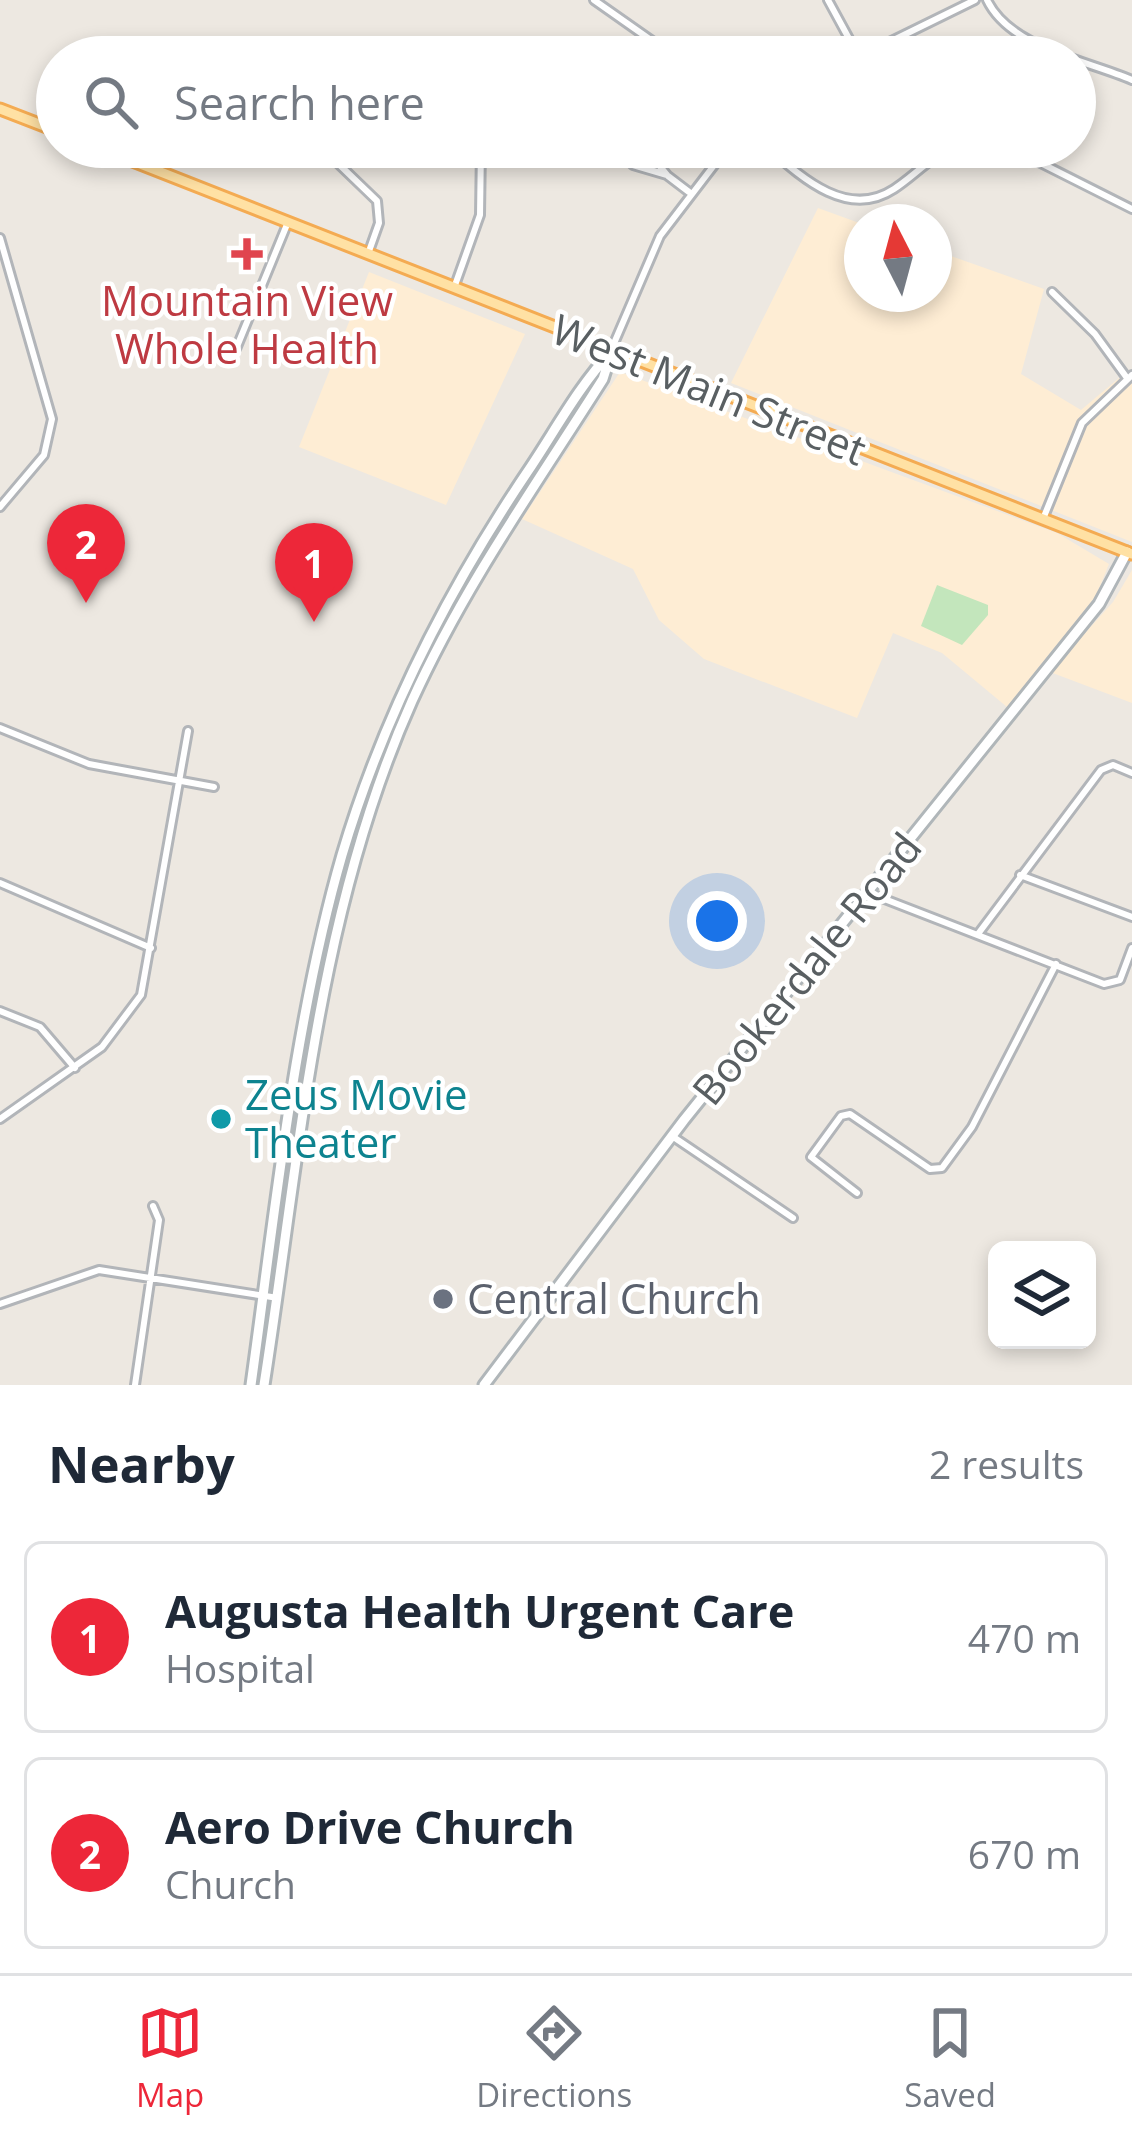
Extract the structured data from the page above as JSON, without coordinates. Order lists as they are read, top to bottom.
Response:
{
  "streets": {
    "main road": ["West Main Street", "Bookerdale Road"]
  },
  "crossings": [
    ["West Main Street", "Bookerdale Road"]
  ],
  "places": {
    "health": ["Mountain View Whole Health"],
    "other": ["Zeus Movie Theater", "Central Church"]
  },
  "north": "top",
  "page": {
    "search": "Search here",
    "pins": ["2", "1"],
    "heading": ["Nearby", "2 results"],
    "list": [
      {
        "mark": "1",
        "name": "Augusta Health Urgent Care",
        "note": "Hospital",
        "value": "470 m"
      },
      {
        "mark": "2",
        "name": "Aero Drive Church",
        "note": "Church",
        "value": "670 m"
      }
    ],
    "nav": ["Map", "Directions", "Saved"]
  }
}
